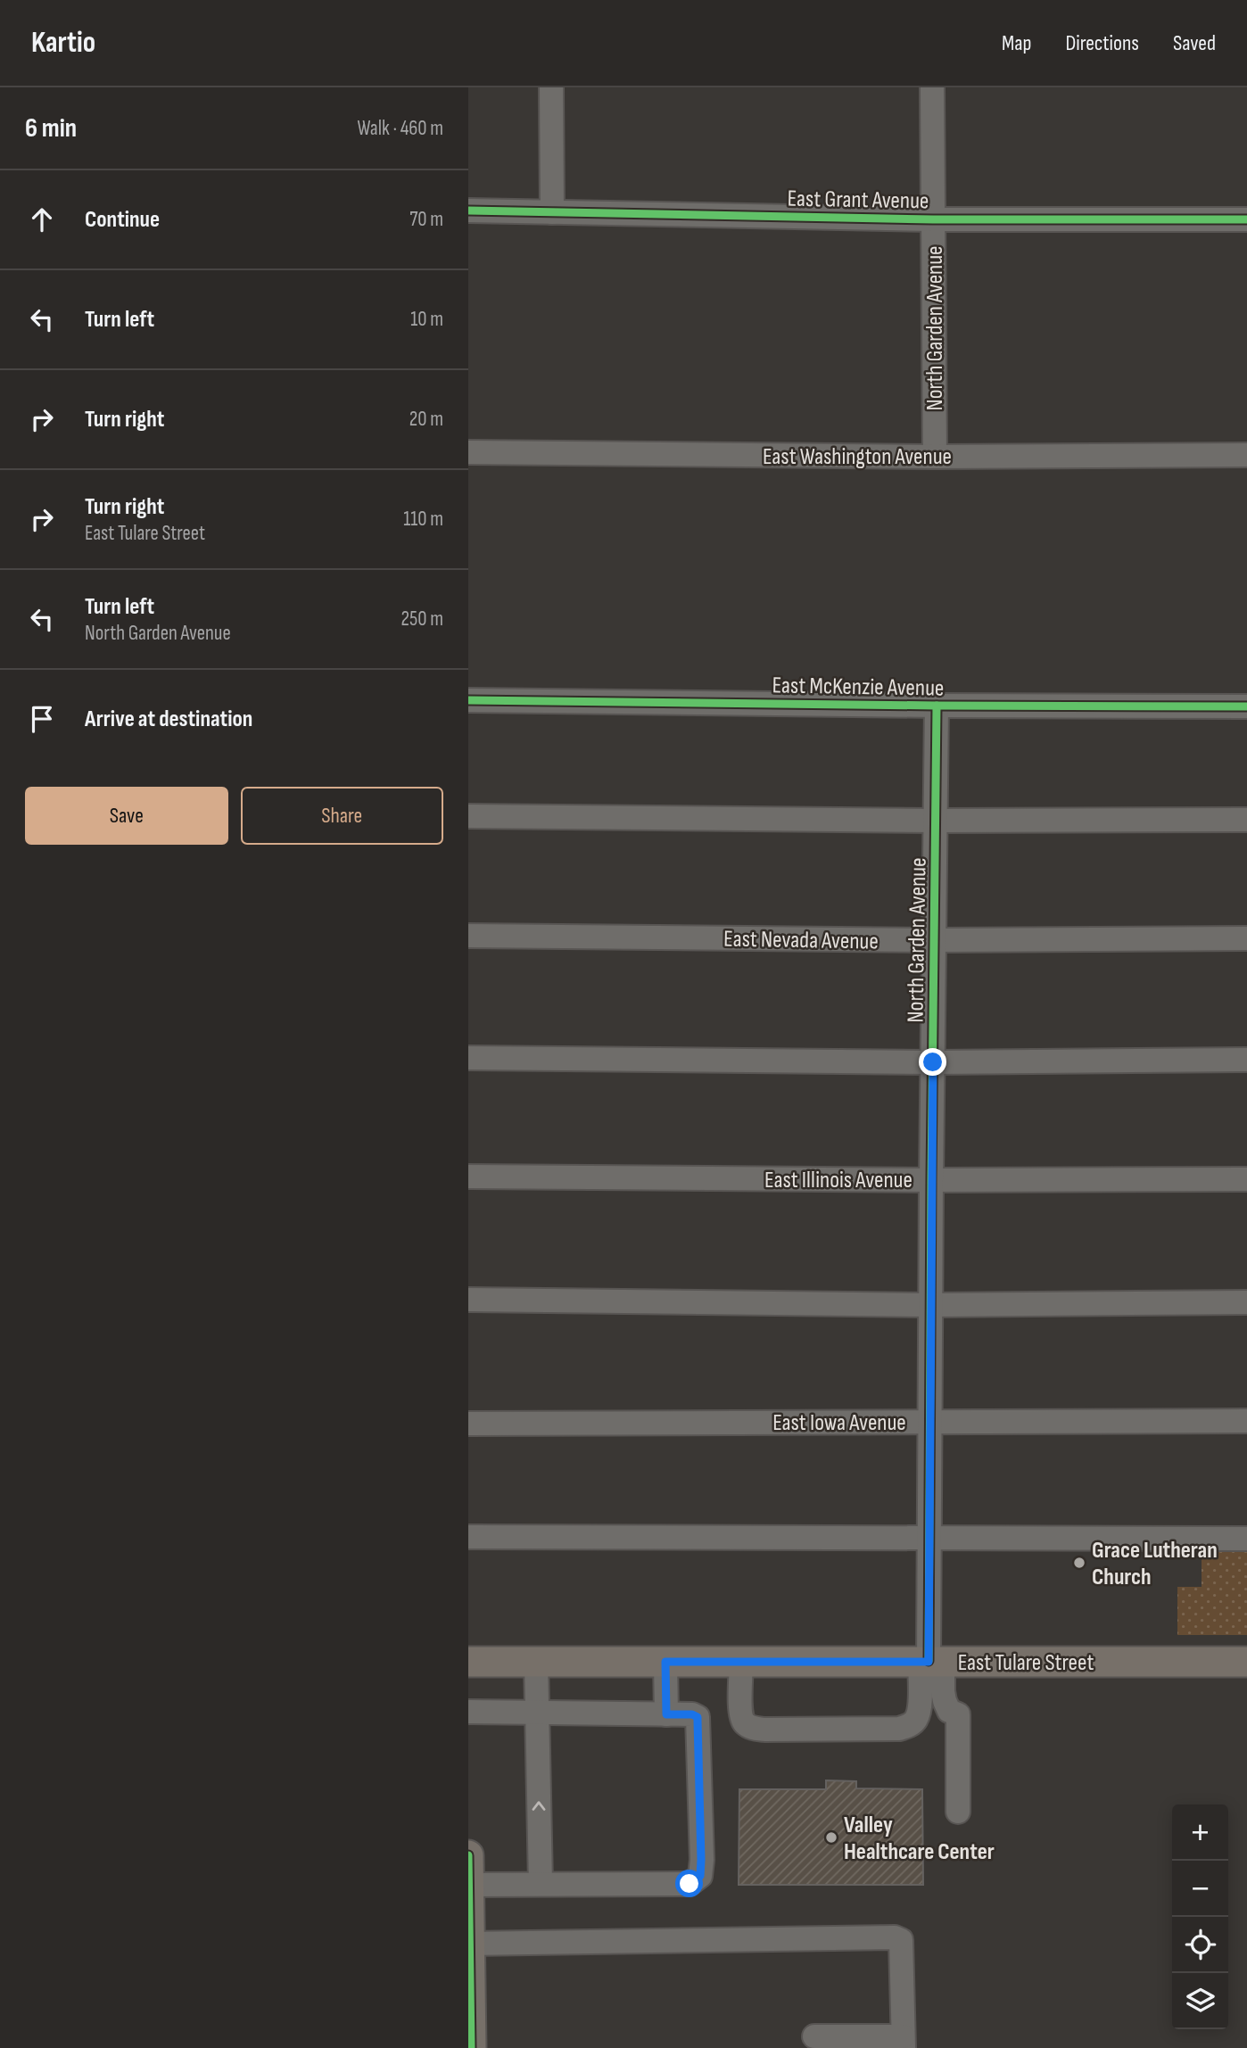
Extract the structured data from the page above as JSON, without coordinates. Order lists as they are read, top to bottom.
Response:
{
  "streets": {
    "main road": ["East Tulare Street"],
    "street": [
      "East Grant Avenue",
      "North Garden Avenue",
      "East Washington Avenue",
      "East McKenzie Avenue",
      "East Nevada Avenue",
      "East Illinois Avenue",
      "East Iowa Avenue"
    ]
  },
  "crossings": [
    ["East Grant Avenue", "North Garden Avenue"],
    ["North Garden Avenue", "East Washington Avenue"],
    ["North Garden Avenue", "East McKenzie Avenue"],
    ["North Garden Avenue", "East Nevada Avenue"],
    ["North Garden Avenue", "East Illinois Avenue"],
    ["North Garden Avenue", "East Iowa Avenue"],
    ["North Garden Avenue", "East Tulare Street"]
  ],
  "places": ["Grace Lutheran Church", "Valley Healthcare Center"],
  "page": {
    "header": "Kartio",
    "nav": ["Map", "Directions", "Saved"],
    "heading": ["6 min", "Walk · 460 m"],
    "list": [
      ["Continue", "70 m"],
      ["Turn left", "10 m"],
      ["Turn right", "20 m"],
      ["Turn right", "East Tulare Street", "110 m"],
      ["Turn left", "North Garden Avenue", "250 m"],
      "Arrive at destination"
    ],
    "buttons": ["Save", "Share"],
    "map_buttons": ["+", "−"]
  }
}
